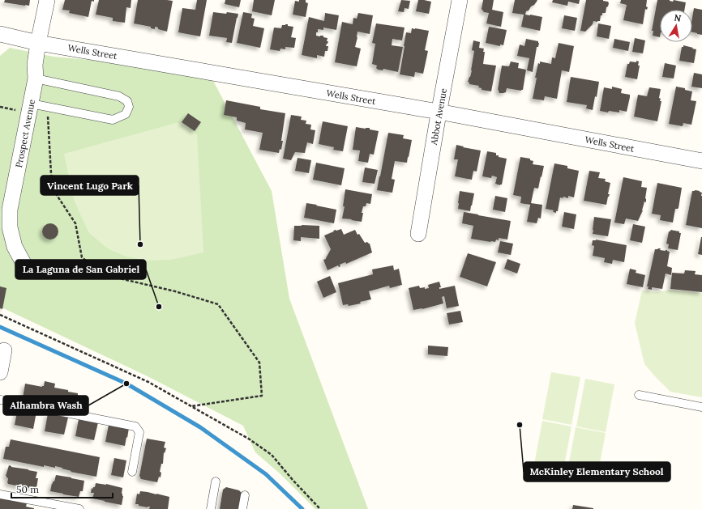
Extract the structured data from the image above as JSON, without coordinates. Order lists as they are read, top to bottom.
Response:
{
  "streets": {
    "street": ["Wells Street", "Abbot Avenue", "Prospect Avenue"]
  },
  "crossings": [
    ["Wells Street", "Abbot Avenue"],
    ["Wells Street", "Prospect Avenue"]
  ],
  "places": [
    "Vincent Lugo Park",
    "La Laguna de San Gabriel",
    "Alhambra Wash",
    "McKinley Elementary School"
  ],
  "scale_bar": "50 m",
  "north": "top"
}
